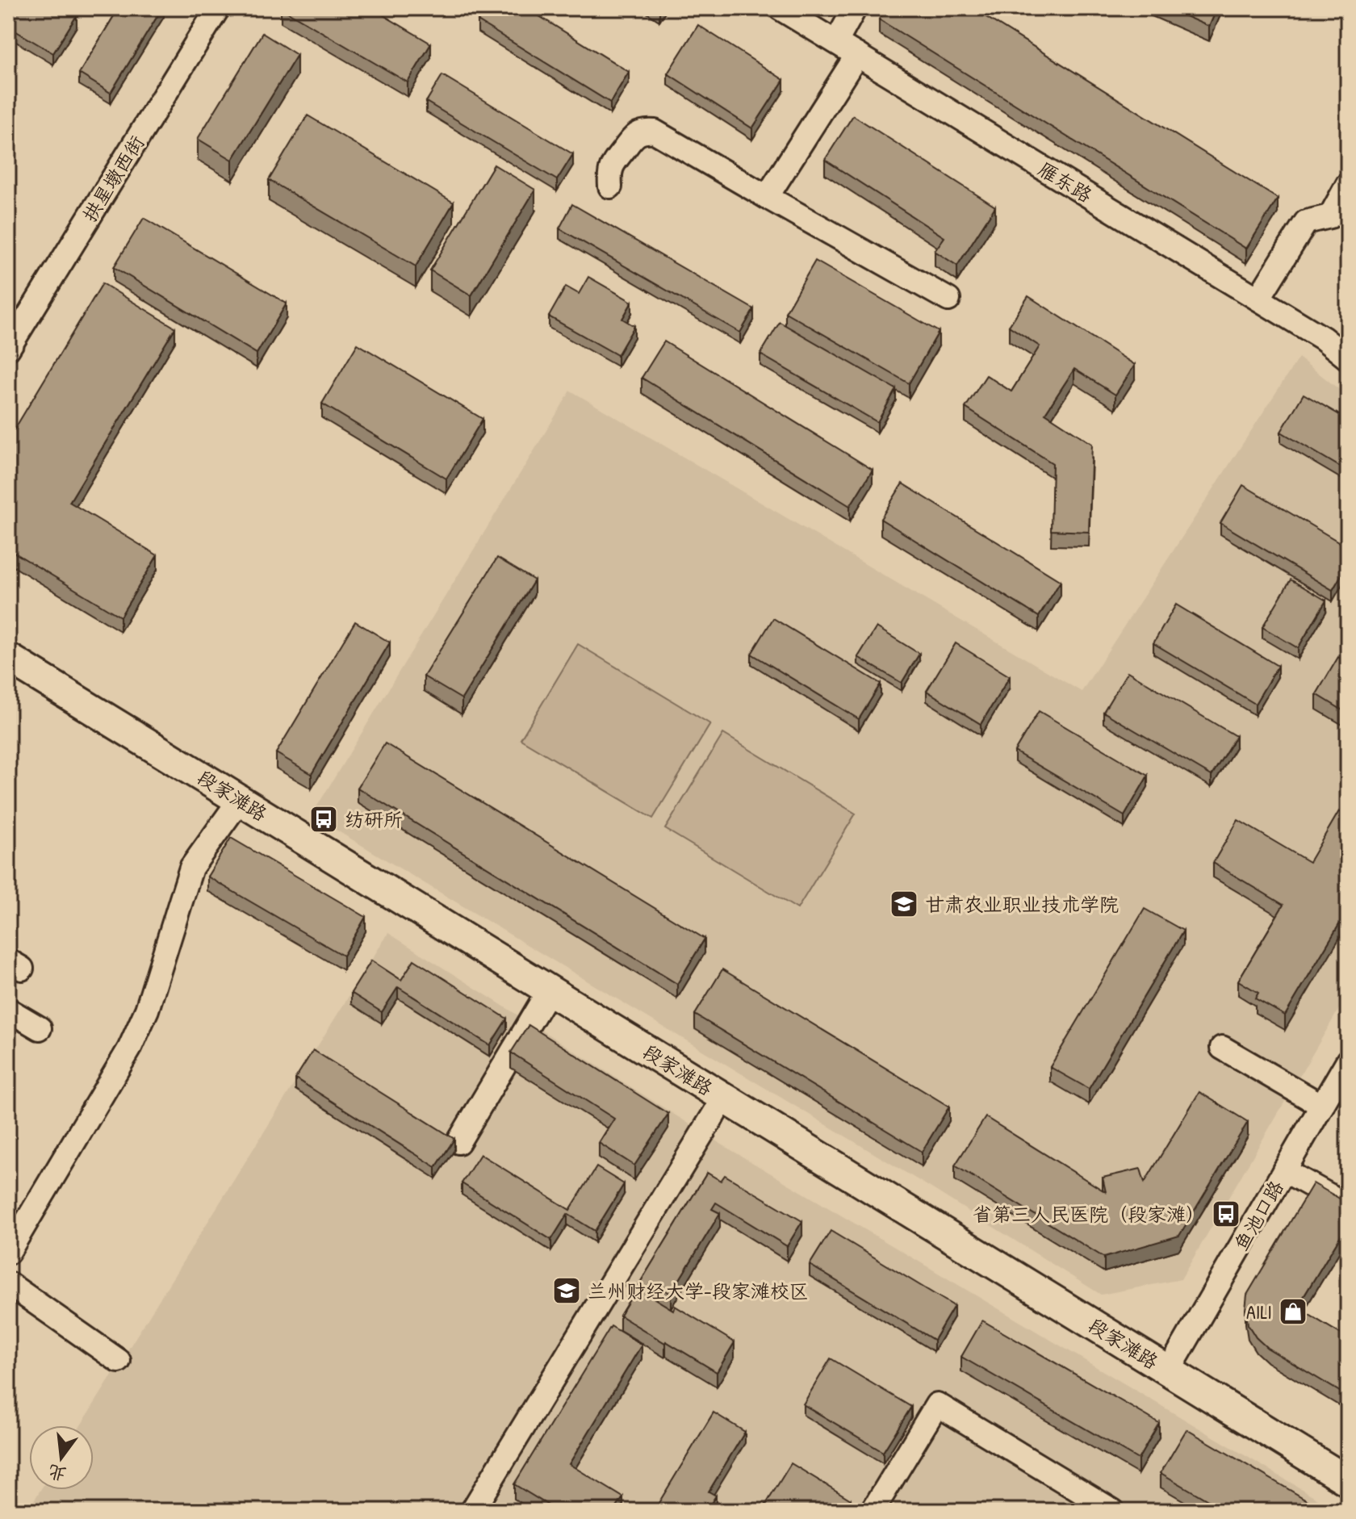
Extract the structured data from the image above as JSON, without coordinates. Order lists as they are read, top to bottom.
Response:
{
  "streets": {
    "main road": ["段家滩路"],
    "street": ["拱星墩西街", "雁东路", "鱼池口路"]
  },
  "crossings": [
    ["段家滩路", "鱼池口路"]
  ],
  "places": {
    "bus stop": ["纺研所", "省第三人民医院（段家滩）"],
    "school or university": ["甘肃农业职业技术学院", "兰州财经大学-段家滩校区"],
    "shop": ["AILI"]
  },
  "north": "bottom"
}
